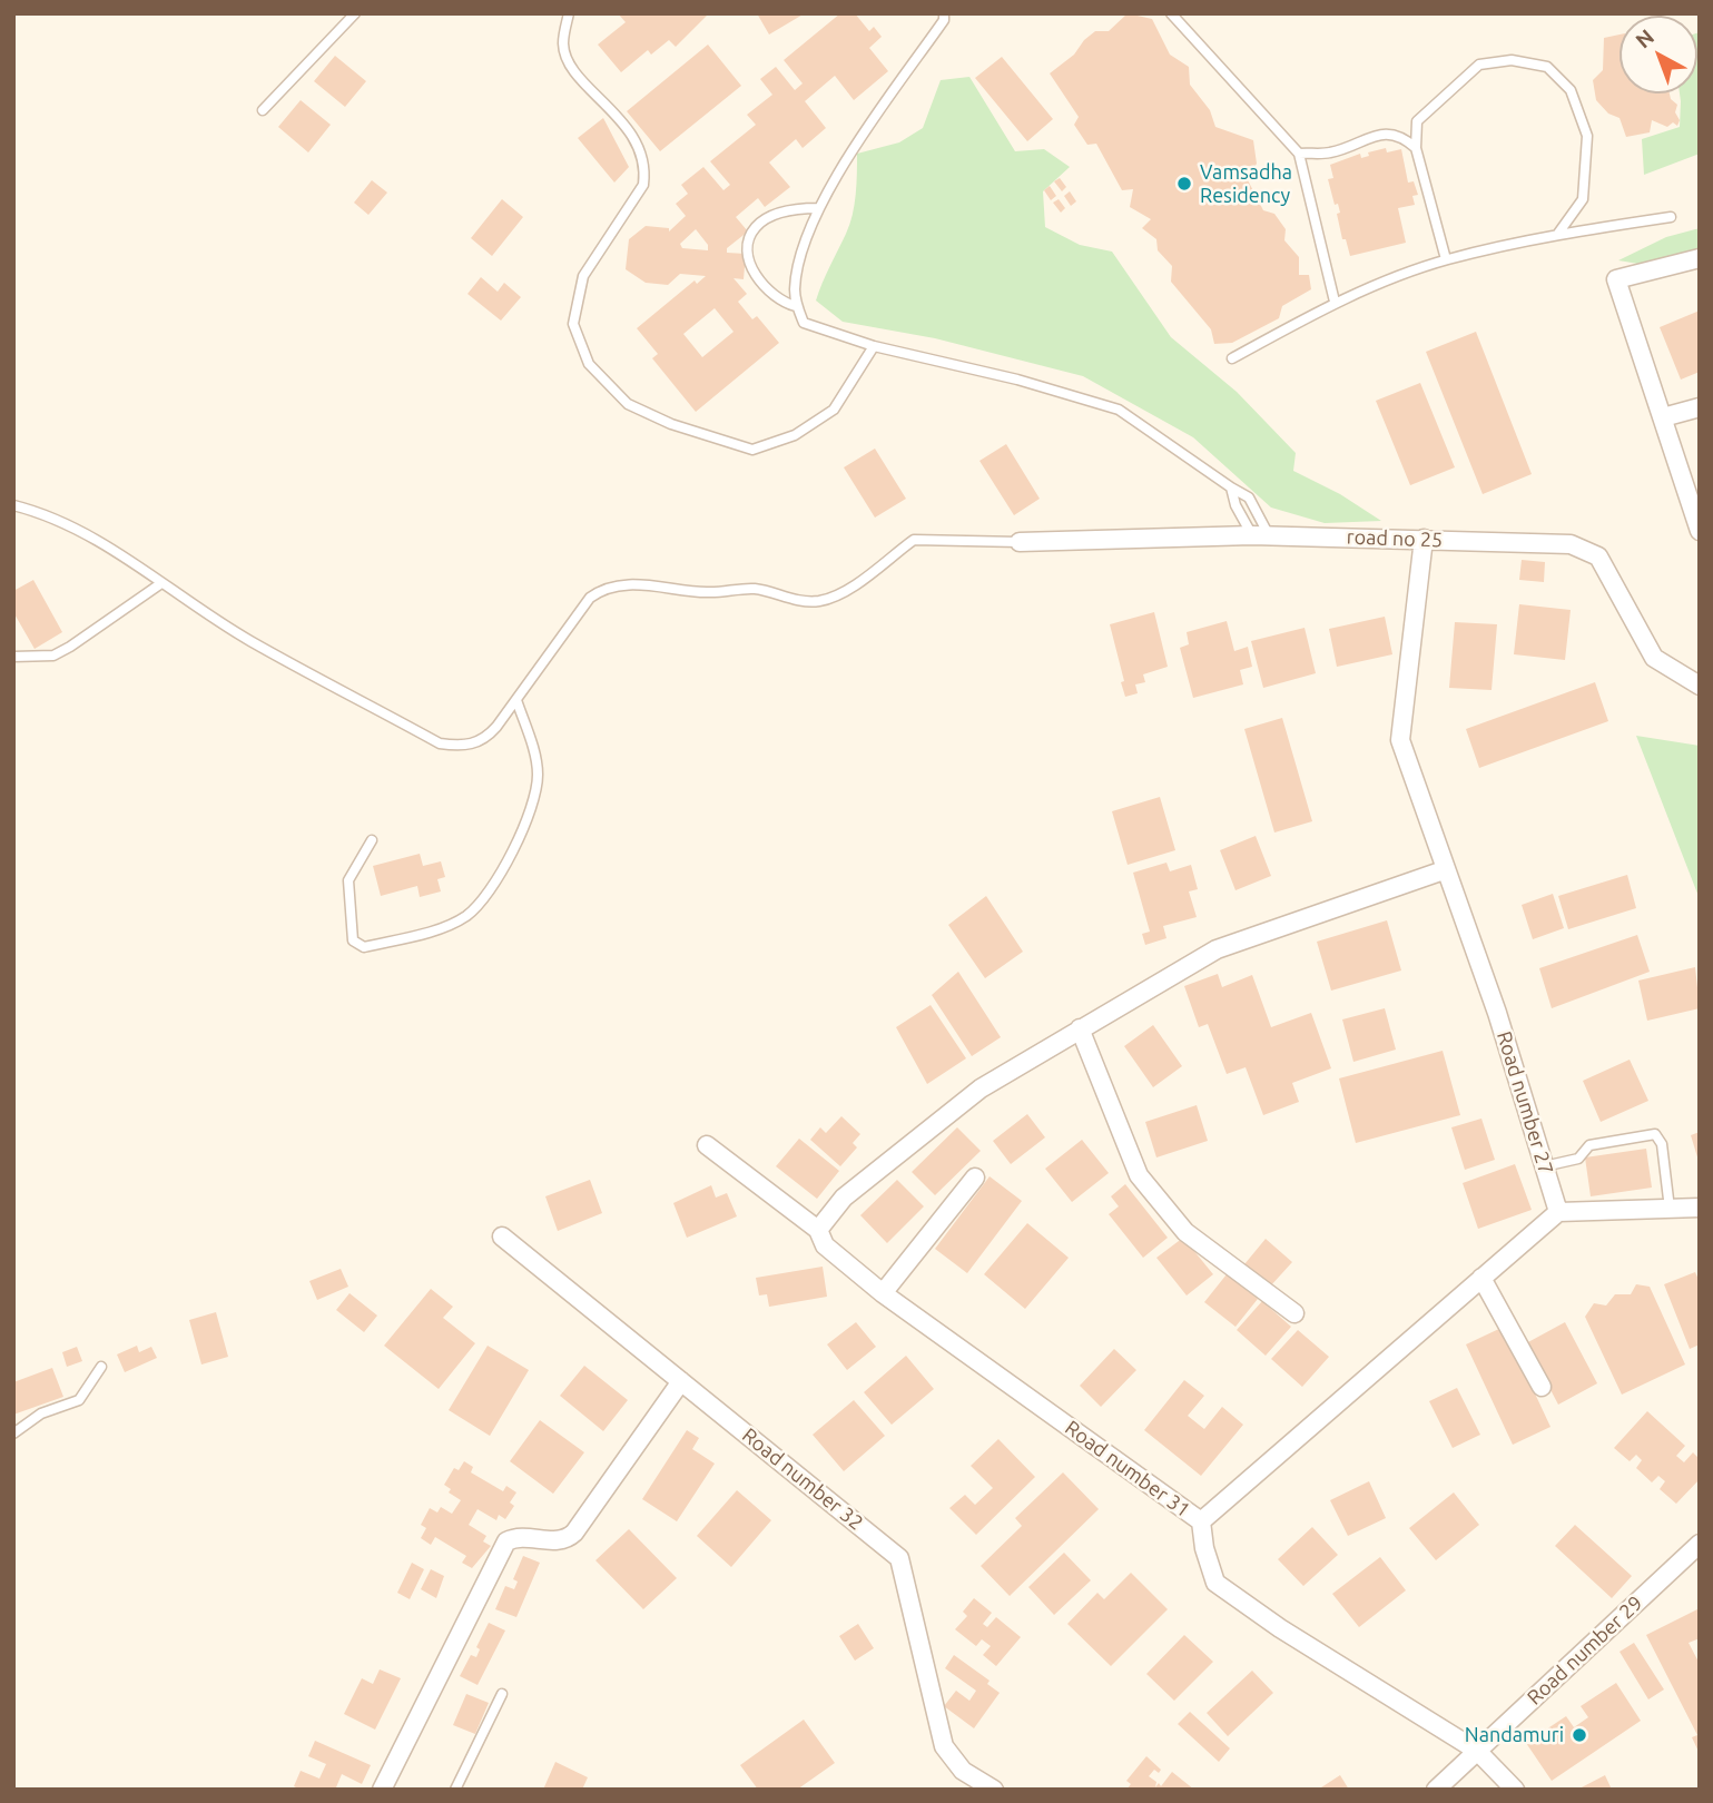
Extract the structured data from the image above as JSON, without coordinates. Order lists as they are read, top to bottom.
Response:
{
  "streets": {
    "street": [
      "road no 25",
      "Road number 27",
      "Road number 31",
      "Road number 32",
      "Road number 29"
    ]
  },
  "crossings": [
    ["road no 25", "Road number 27"],
    ["Road number 31", "Road number 29"]
  ],
  "places": ["Vamsadha Residency", "Nandamuri"],
  "north": "top left"
}
